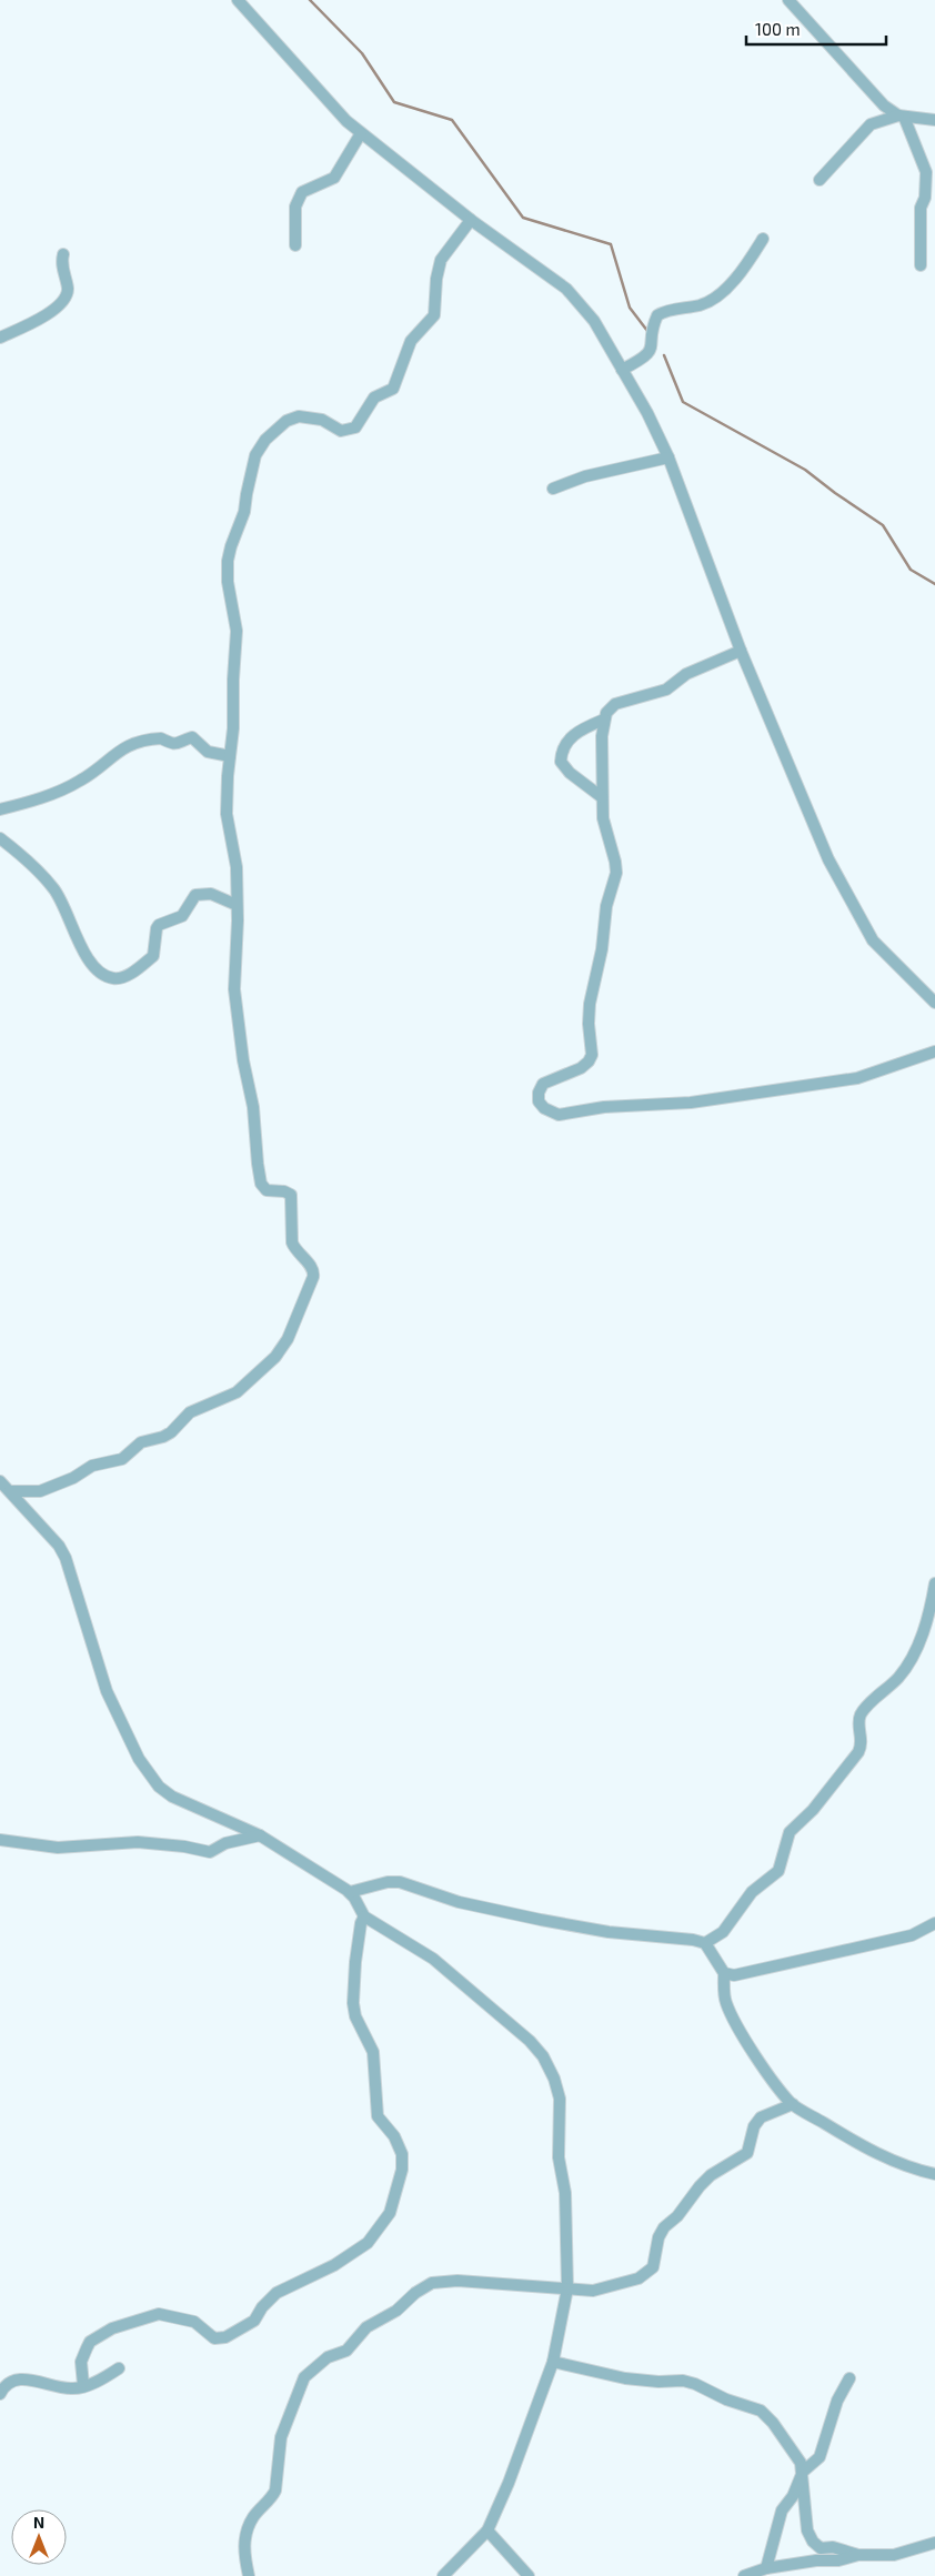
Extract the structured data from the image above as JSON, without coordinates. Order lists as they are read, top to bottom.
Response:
{
  "scale_bar": "100 m",
  "north": "top"
}
